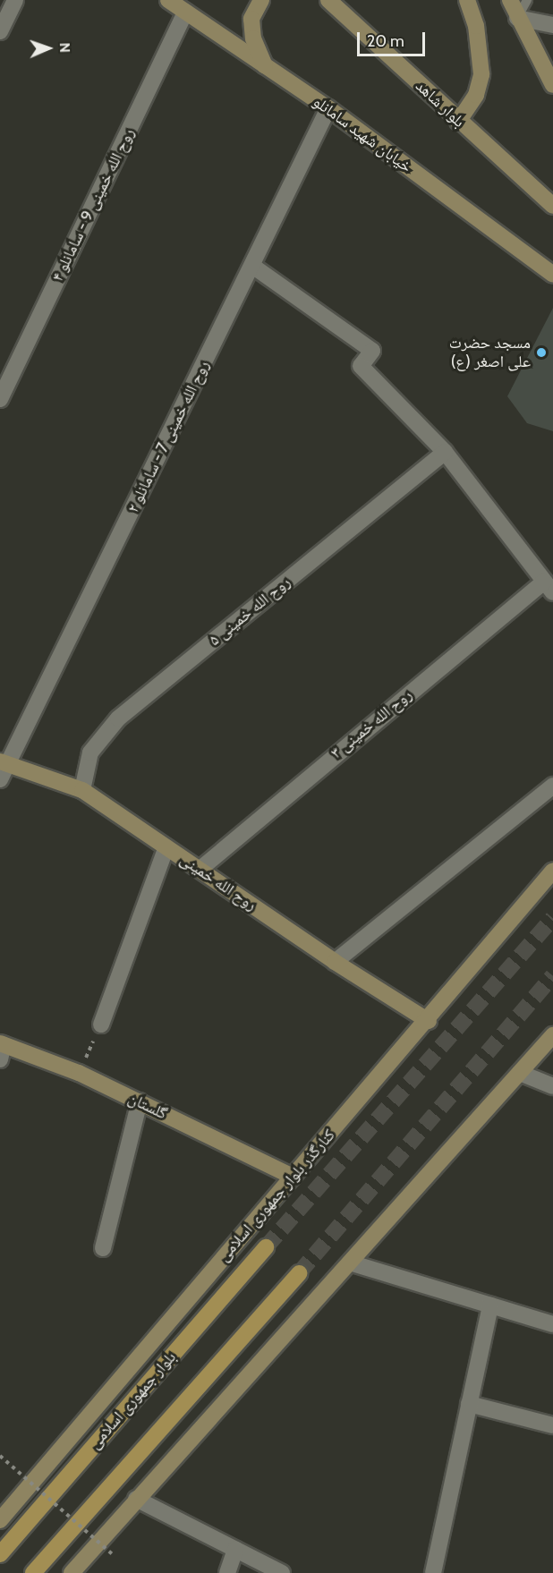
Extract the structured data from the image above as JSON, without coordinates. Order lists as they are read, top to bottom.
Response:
{
  "streets": {
    "main road": [
      "بلوار شاهد",
      "خیابان شهید سامانلو",
      "روح الله خمینی",
      "گلستان",
      "کنارگذر بلوار جمهوری اسلامی",
      "بلوار جمهوری اسلامی"
    ],
    "street": [
      "روح الله خمینی 9 - سامانلو ۴",
      "روح الله خمینی 7 - سامانلو ۲",
      "روح الله خمینی ۵",
      "روح الله خمینی ۳"
    ]
  },
  "crossings": [
    ["خیابان شهید سامانلو", "روح الله خمینی 9 - سامانلو ۴"],
    ["خیابان شهید سامانلو", "روح الله خمینی 7 - سامانلو ۲"],
    ["روح الله خمینی 7 - سامانلو ۲", "روح الله خمینی"],
    ["روح الله خمینی ۵", "روح الله خمینی"],
    ["روح الله خمینی ۳", "روح الله خمینی"],
    ["روح الله خمینی", "کنارگذر بلوار جمهوری اسلامی"],
    ["گلستان", "کنارگذر بلوار جمهوری اسلامی"]
  ],
  "places": ["مسجد حضرت علی اصغر (ع)"],
  "scale_bar": "20 m",
  "north": "right"
}
